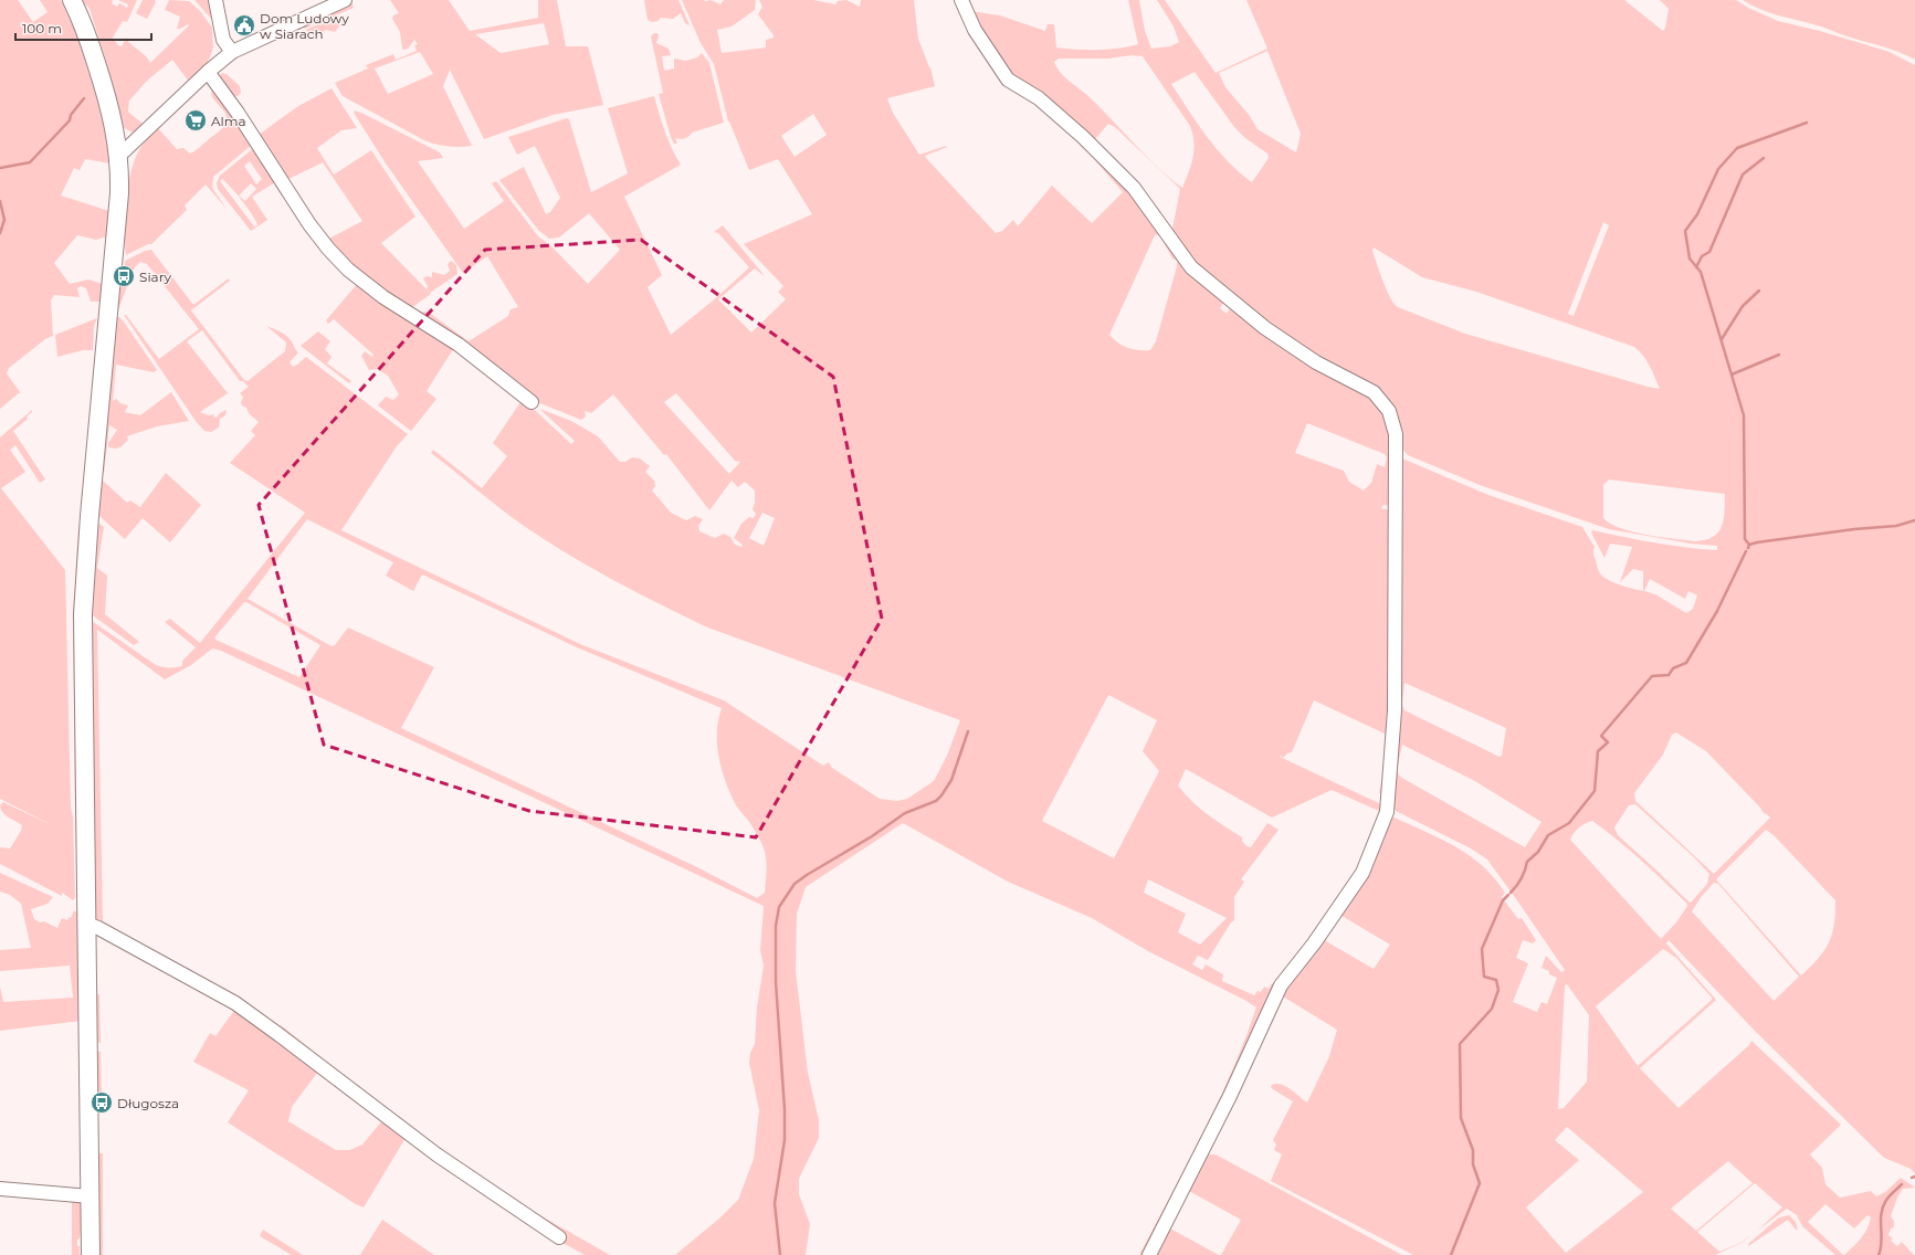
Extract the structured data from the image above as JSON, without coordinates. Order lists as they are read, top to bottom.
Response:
{
  "places": {
    "public building": ["Dom Ludowy w Siarach"],
    "supermarket": ["Alma"],
    "bus stop": ["Siary", "Długosza"]
  },
  "scale_bar": "100 m"
}
